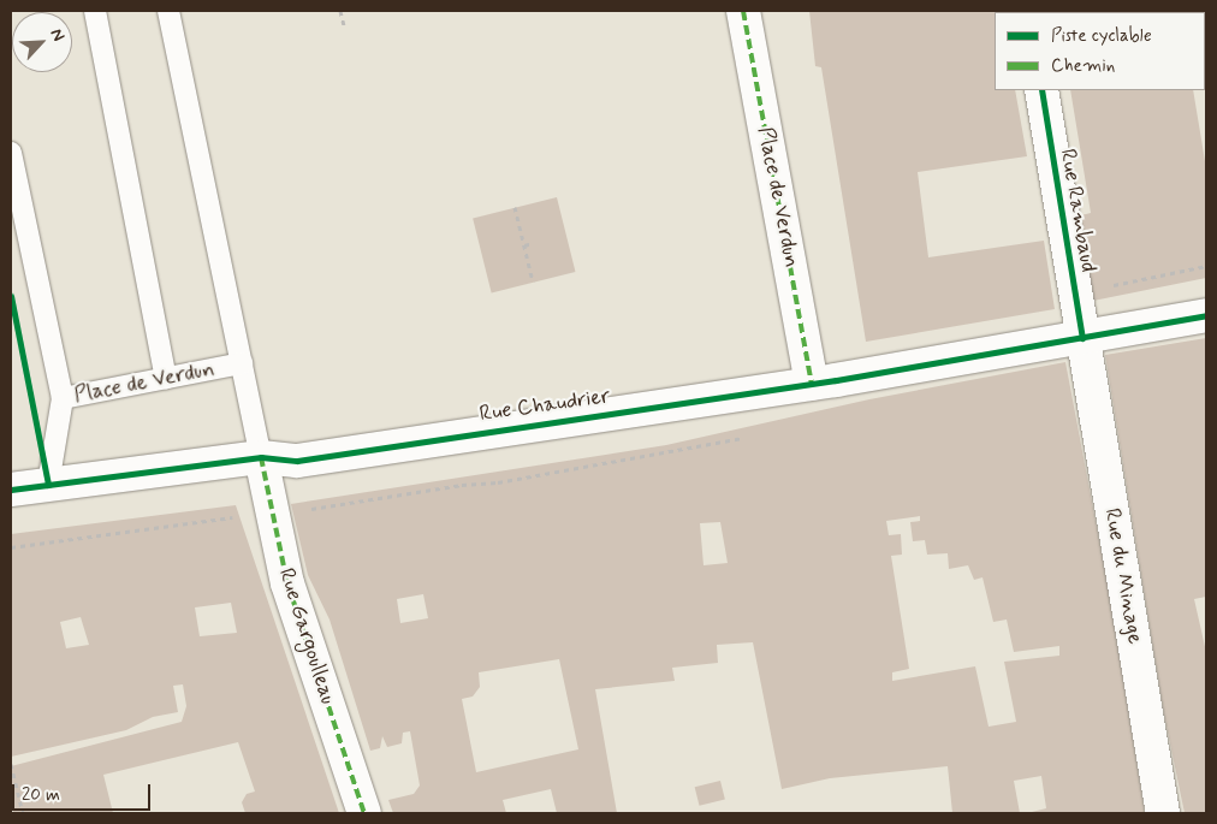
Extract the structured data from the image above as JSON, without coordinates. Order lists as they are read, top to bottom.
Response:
{
  "streets": {
    "street": [
      "Place de Verdun",
      "Rue Rambaud",
      "Rue Chaudrier",
      "Rue du Minage",
      "Rue Gargoulleau"
    ]
  },
  "crossings": [
    ["Place de Verdun", "Rue Chaudrier"],
    ["Rue Rambaud", "Rue Chaudrier"],
    ["Rue Rambaud", "Rue du Minage"],
    ["Rue Chaudrier", "Rue du Minage"],
    ["Rue Chaudrier", "Rue Gargoulleau"]
  ],
  "legend": ["Piste cyclable", "Chemin"],
  "scale_bar": "20 m",
  "north": "top right"
}
